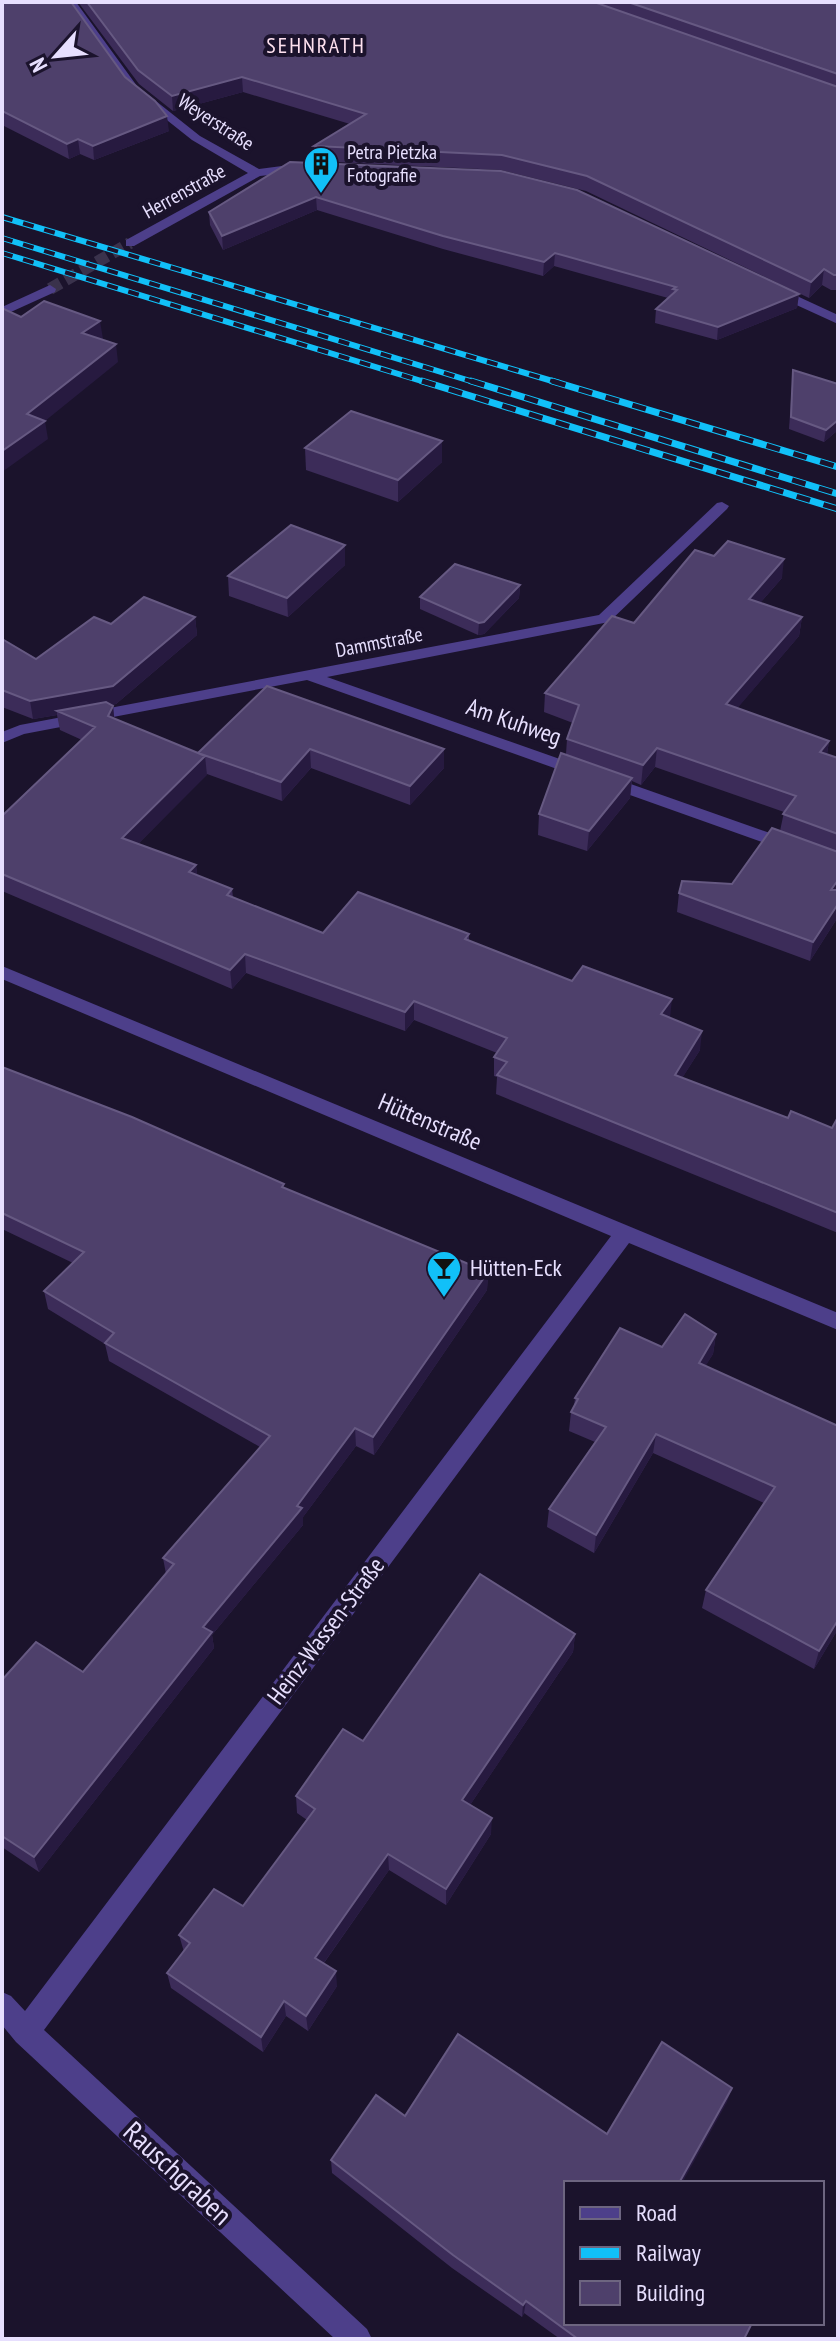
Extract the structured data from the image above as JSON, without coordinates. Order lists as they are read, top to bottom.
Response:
{
  "streets": {
    "street": [
      "Weyerstraße",
      "Herrenstraße",
      "Dammstraße",
      "Am Kuhweg",
      "Hüttenstraße",
      "Heinz-Wassen-Straße",
      "Rauschgraben"
    ]
  },
  "crossings": [
    ["Weyerstraße", "Herrenstraße"],
    ["Dammstraße", "Am Kuhweg"],
    ["Hüttenstraße", "Heinz-Wassen-Straße"],
    ["Heinz-Wassen-Straße", "Rauschgraben"]
  ],
  "districts": ["SEHNRATH"],
  "places": {
    "building": ["Petra Pietzka Fotografie"],
    "bar": ["Hütten-Eck"]
  },
  "legend": ["Road", "Railway", "Building"],
  "north": "bottom left"
}
